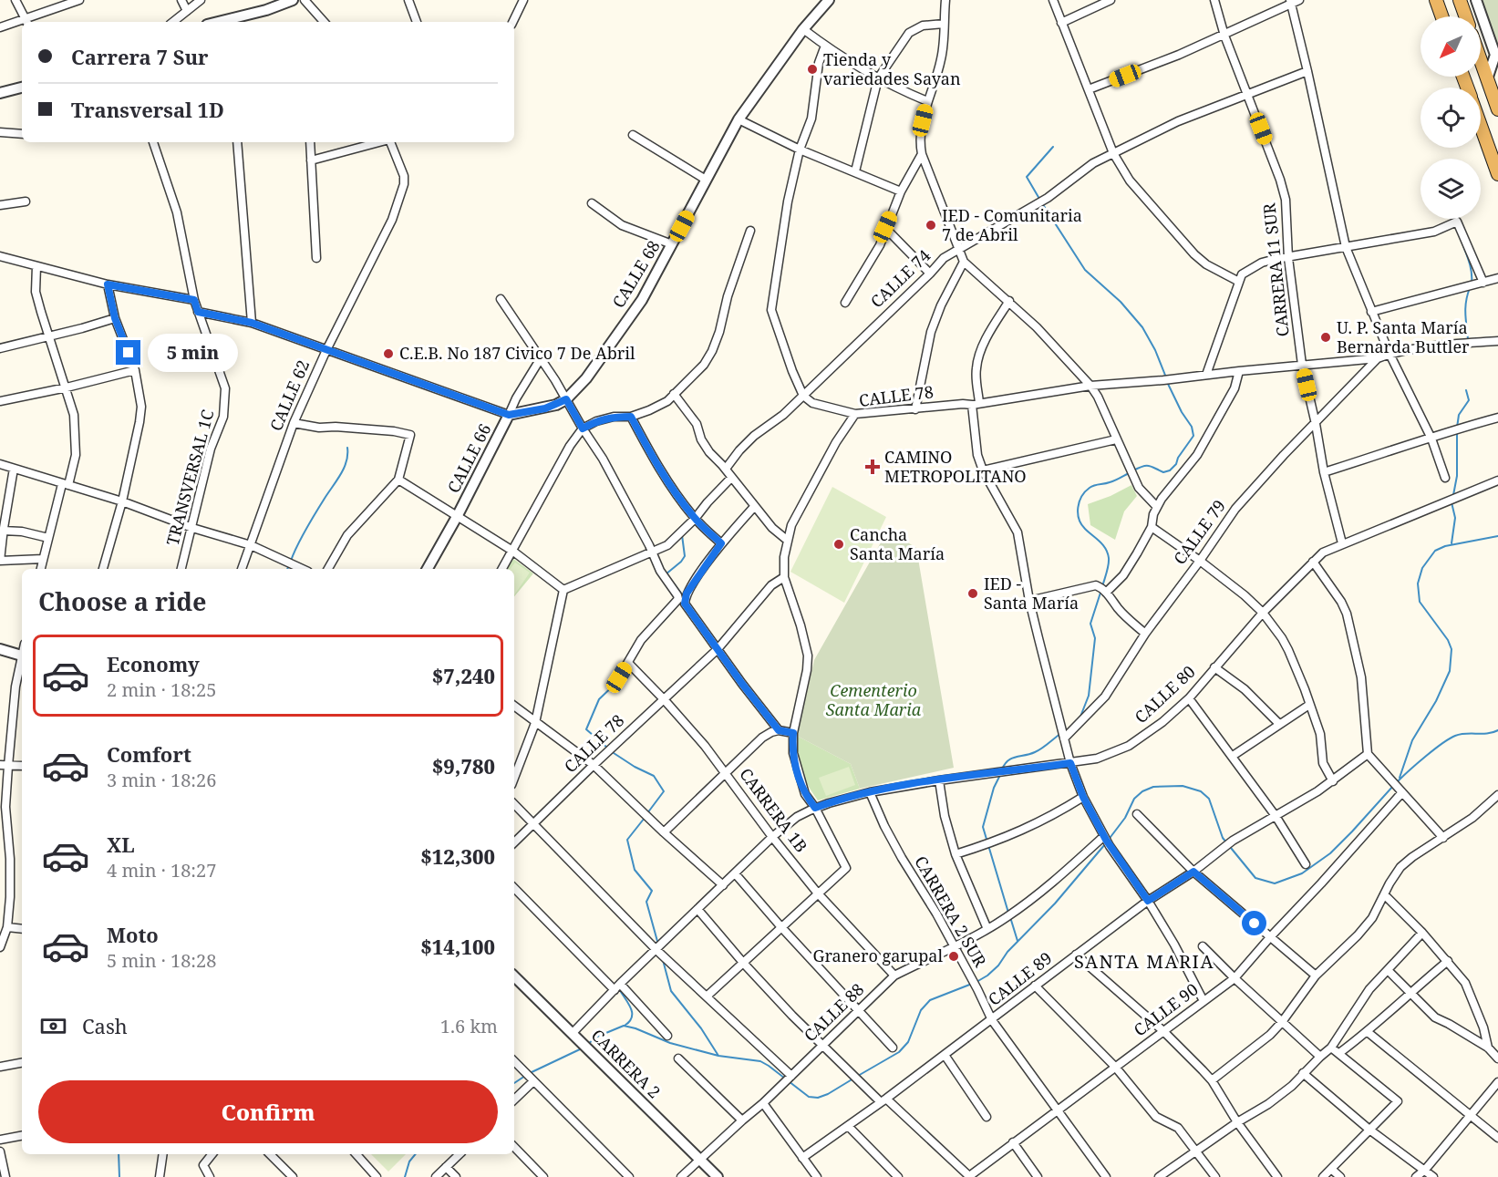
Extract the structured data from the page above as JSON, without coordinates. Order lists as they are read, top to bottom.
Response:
{
  "streets": {
    "street": [
      "CARRERA 11 SUR",
      "CALLE 68",
      "CALLE 74",
      "CALLE 62",
      "CALLE 78",
      "CALLE 66",
      "TRANSVERSAL 1C",
      "CALLE 79",
      "CALLE 80",
      "CARRERA 1B",
      "CARRERA 2 SUR",
      "CALLE 89",
      "CALLE 90",
      "CALLE 88",
      "CARRERA 2"
    ]
  },
  "crossings": [
    ["CARRERA 11 SUR", "CALLE 74"],
    ["CARRERA 11 SUR", "CALLE 78"],
    ["CARRERA 11 SUR", "CALLE 79"],
    ["CARRERA 11 SUR", "CALLE 80"],
    ["CALLE 68", "CALLE 66"],
    ["CALLE 78", "CALLE 79"],
    ["CALLE 78", "CARRERA 1B"],
    ["CALLE 80", "CARRERA 1B"],
    ["CALLE 80", "CARRERA 2 SUR"],
    ["CALLE 80", "CARRERA 2"],
    ["CARRERA 1B", "CALLE 88"],
    ["CARRERA 2 SUR", "CALLE 89"],
    ["CARRERA 2 SUR", "CALLE 90"],
    ["CARRERA 2 SUR", "CALLE 88"],
    ["CALLE 88", "CARRERA 2"]
  ],
  "districts": ["SANTA MARIA"],
  "parks": ["Cementerio Santa Maria"],
  "places": {
    "other": [
      "Tienda y variedades Sayan",
      "IED - Comunitaria 7 de Abril",
      "U. P. Santa María Bernarda Buttler",
      "C.E.B. No 187 Civico 7 De Abril",
      "Cancha Santa María",
      "IED - Santa María",
      "Granero garupal"
    ],
    "health": ["CAMINO METROPOLITANO"]
  },
  "north": "bottom left",
  "page": {
    "banner": ["Carrera 7 Sur", "Transversal 1D"],
    "bubble": "5 min",
    "heading": "Choose a ride",
    "list": [
      {
        "name": "Economy",
        "note": "2 min · 18:25",
        "value": "$7,240"
      },
      {
        "name": "Comfort",
        "note": "3 min · 18:26",
        "value": "$9,780"
      },
      {
        "name": "XL",
        "note": "4 min · 18:27",
        "value": "$12,300"
      },
      {
        "name": "Moto",
        "note": "5 min · 18:28",
        "value": "$14,100"
      }
    ],
    "pay": ["Cash", "1.6 km"],
    "buttons": "Confirm"
  }
}
